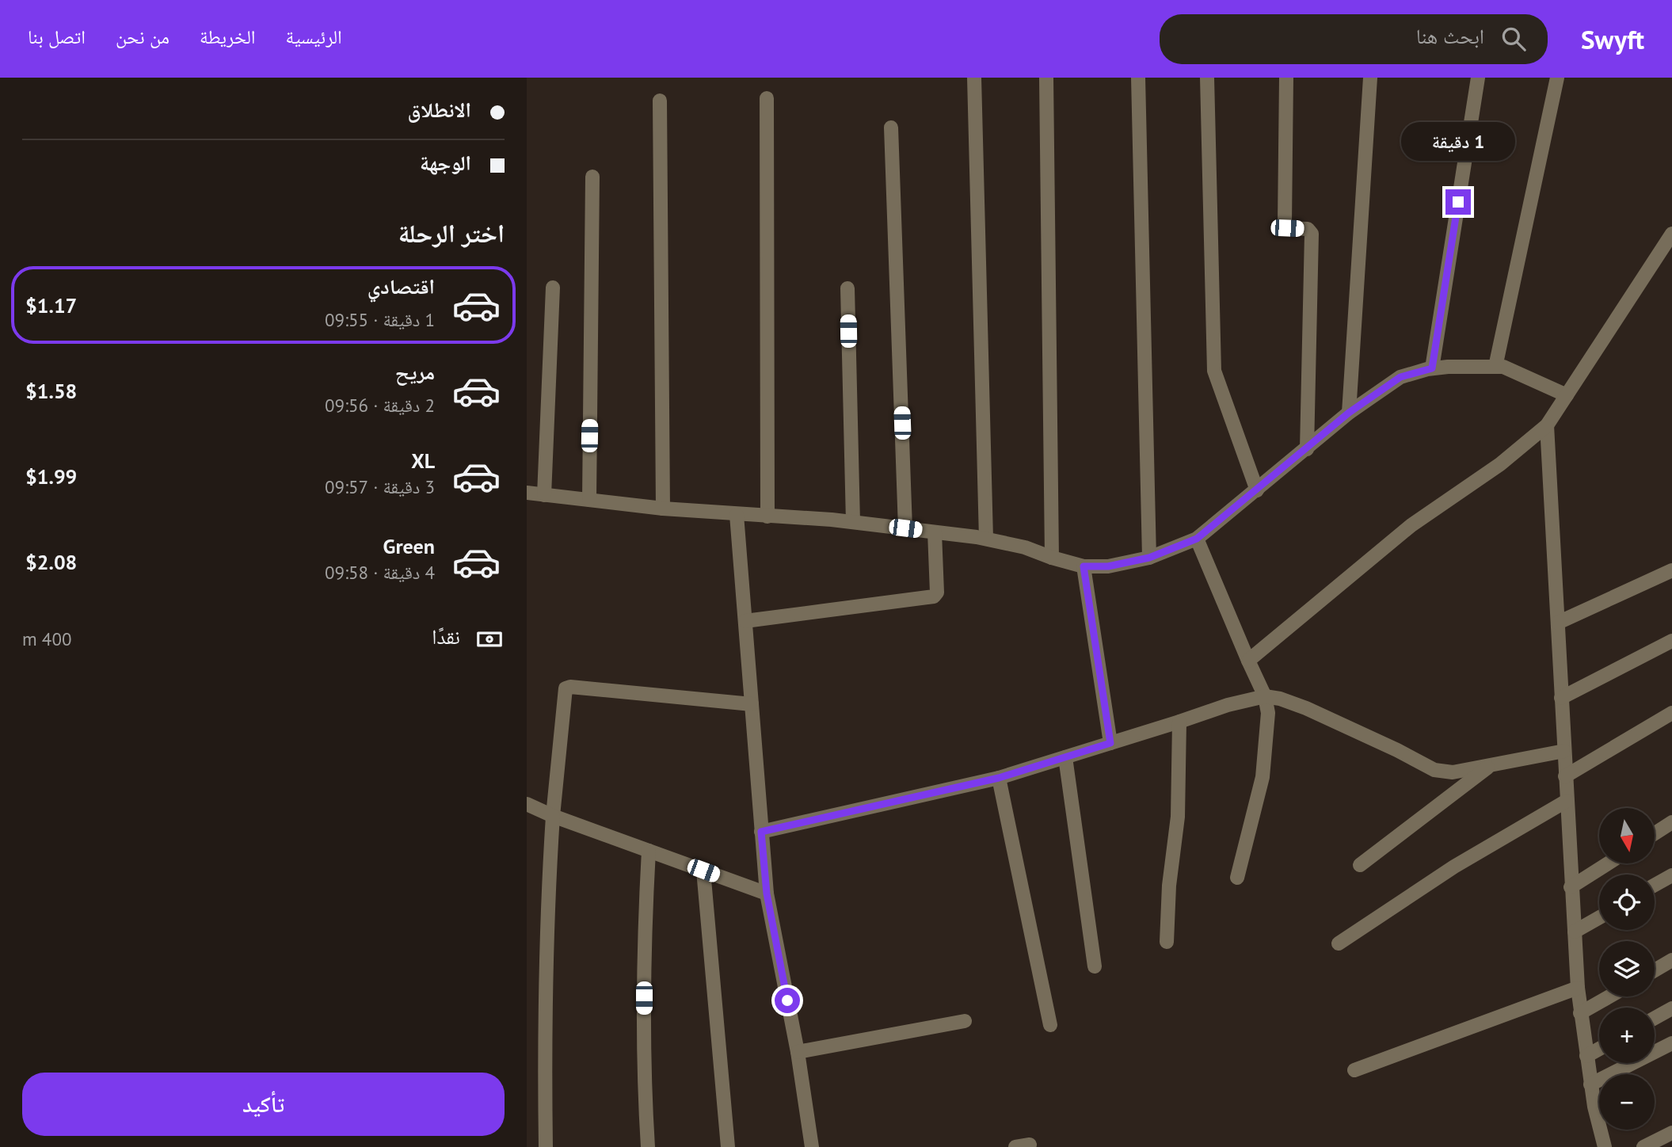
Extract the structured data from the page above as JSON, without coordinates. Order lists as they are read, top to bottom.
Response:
{
  "north": "bottom",
  "page": {
    "header": "Swyft",
    "search": "ابحث هنا",
    "nav": [
      "الرئيسية",
      "الخريطة",
      "من نحن",
      "اتصل بنا"
    ],
    "banner": ["الانطلاق", "الوجهة"],
    "bubble": "1 دقيقة",
    "heading": "اختر الرحلة",
    "list": [
      {
        "name": "اقتصادي",
        "note": "1 دقيقة · 09:55",
        "value": "$1.17"
      },
      {
        "name": "مريح",
        "note": "2 دقيقة · 09:56",
        "value": "$1.58"
      },
      {
        "name": "XL",
        "note": "3 دقيقة · 09:57",
        "value": "$1.99"
      },
      {
        "name": "Green",
        "note": "4 دقيقة · 09:58",
        "value": "$2.08"
      }
    ],
    "pay": ["نقدًا", "400 m"],
    "map_buttons": ["+", "−"],
    "buttons": "تأكيد"
  }
}
